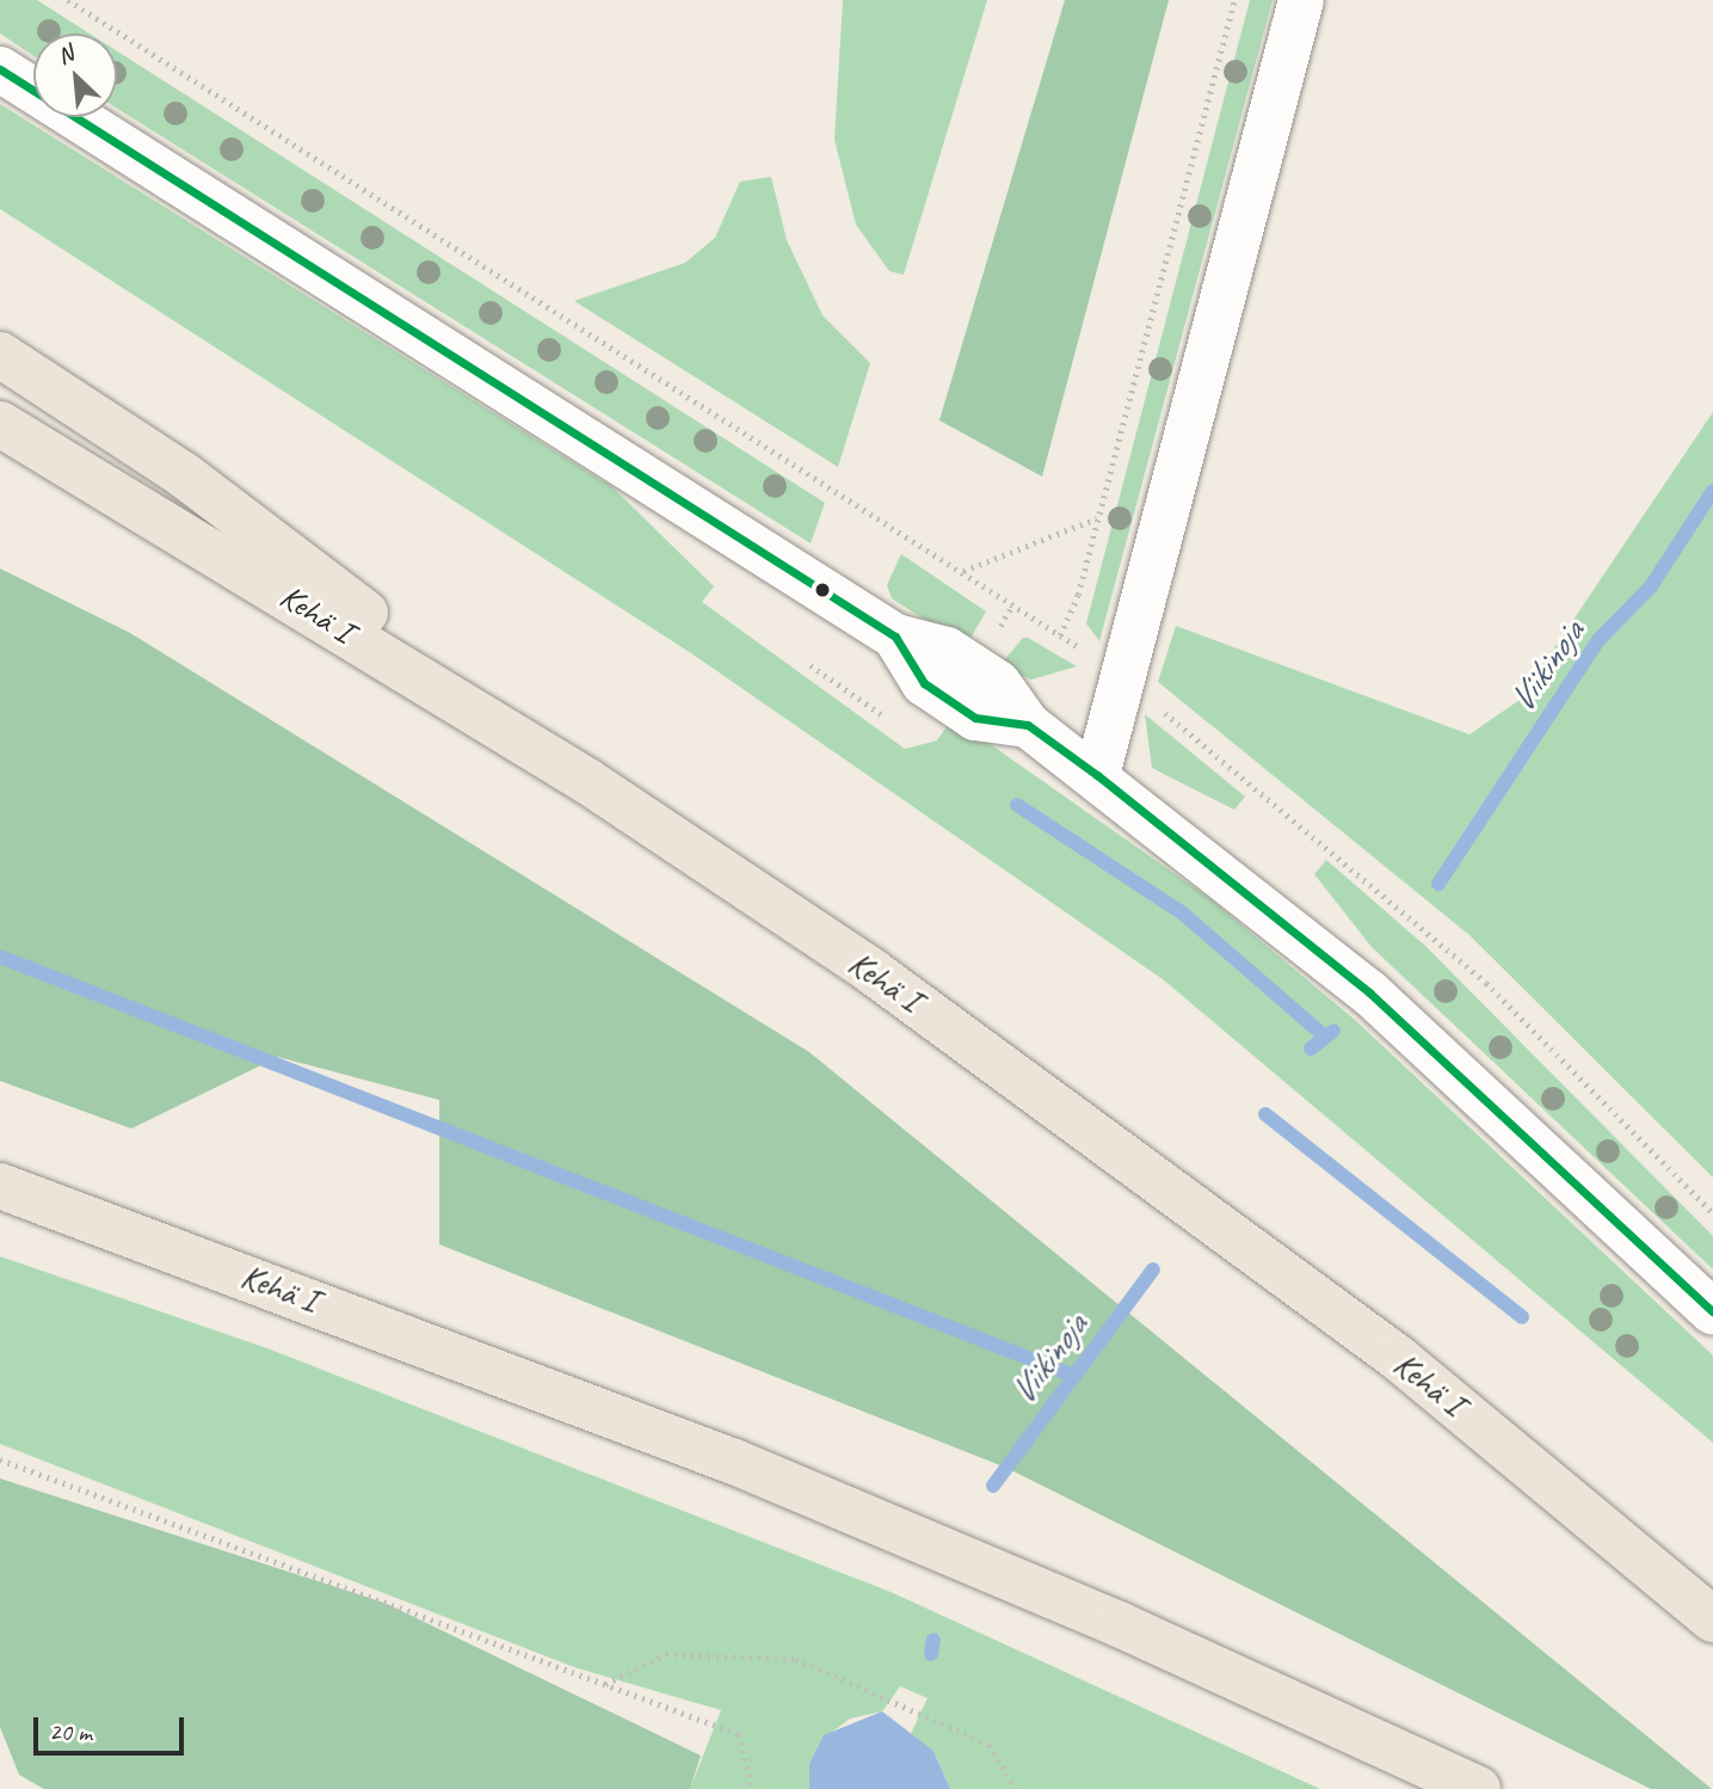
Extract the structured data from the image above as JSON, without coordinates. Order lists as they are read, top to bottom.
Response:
{
  "streets": {
    "highway": ["Kehä I"]
  },
  "water": ["Viikinoja"],
  "scale_bar": "20 m",
  "north": "top left"
}
